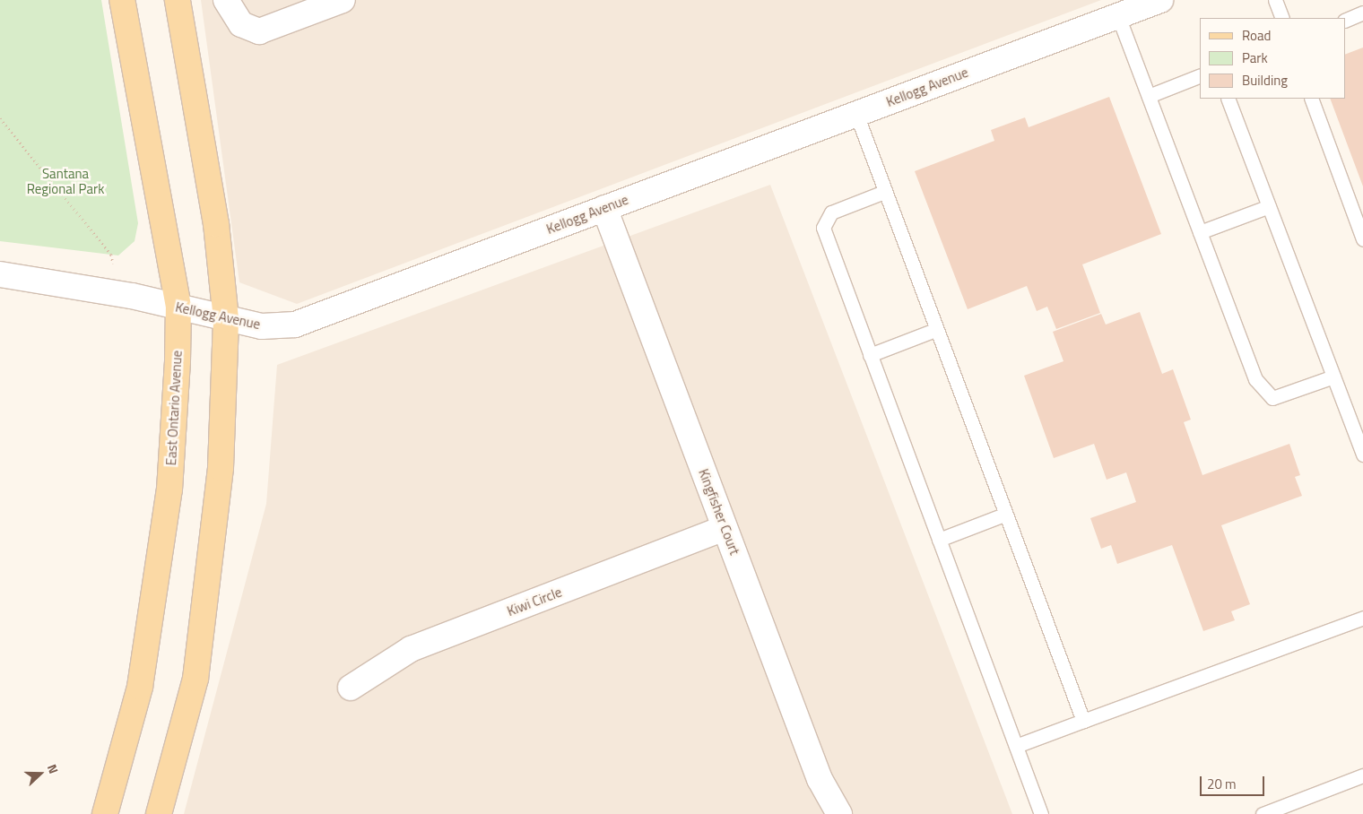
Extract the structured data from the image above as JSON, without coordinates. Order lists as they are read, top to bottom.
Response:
{
  "streets": {
    "main road": ["East Ontario Avenue"],
    "street": ["Kellogg Avenue", "Kingfisher Court", "Kiwi Circle"]
  },
  "crossings": [
    ["Kellogg Avenue", "East Ontario Avenue"],
    ["Kellogg Avenue", "Kingfisher Court"],
    ["Kingfisher Court", "Kiwi Circle"]
  ],
  "parks": ["Santana Regional Park"],
  "legend": ["Road", "Park", "Building"],
  "scale_bar": "20 m",
  "north": "right"
}
